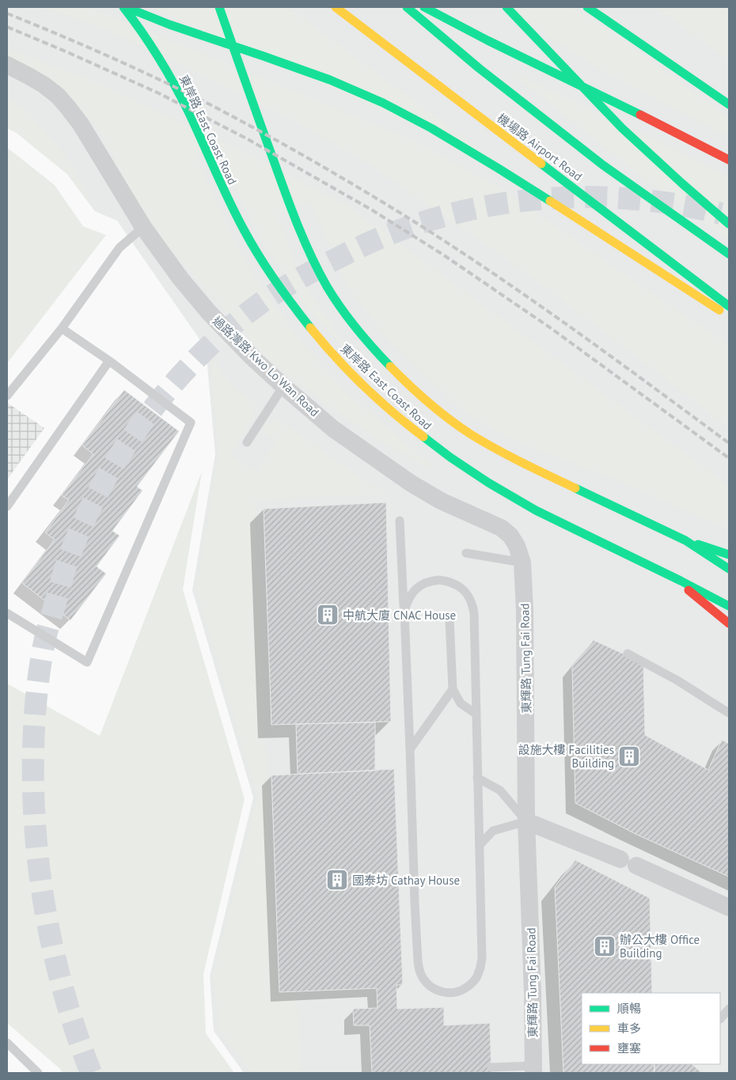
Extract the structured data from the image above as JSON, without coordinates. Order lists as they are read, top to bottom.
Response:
{
  "streets": {
    "main road": ["東岸路 East Coast Road", "機場路 Airport Road"],
    "street": ["過路灣路 Kwo Lo Wan Road", "東輝路 Tung Fai Road"]
  },
  "crossings": [
    ["過路灣路 Kwo Lo Wan Road", "東輝路 Tung Fai Road"]
  ],
  "places": {
    "building": [
      "中航大廈 CNAC House",
      "設施大樓 Facilities Building",
      "國泰坊 Cathay House",
      "辦公大樓 Office Building"
    ]
  },
  "legend": ["順暢", "車多", "壅塞"]
}
